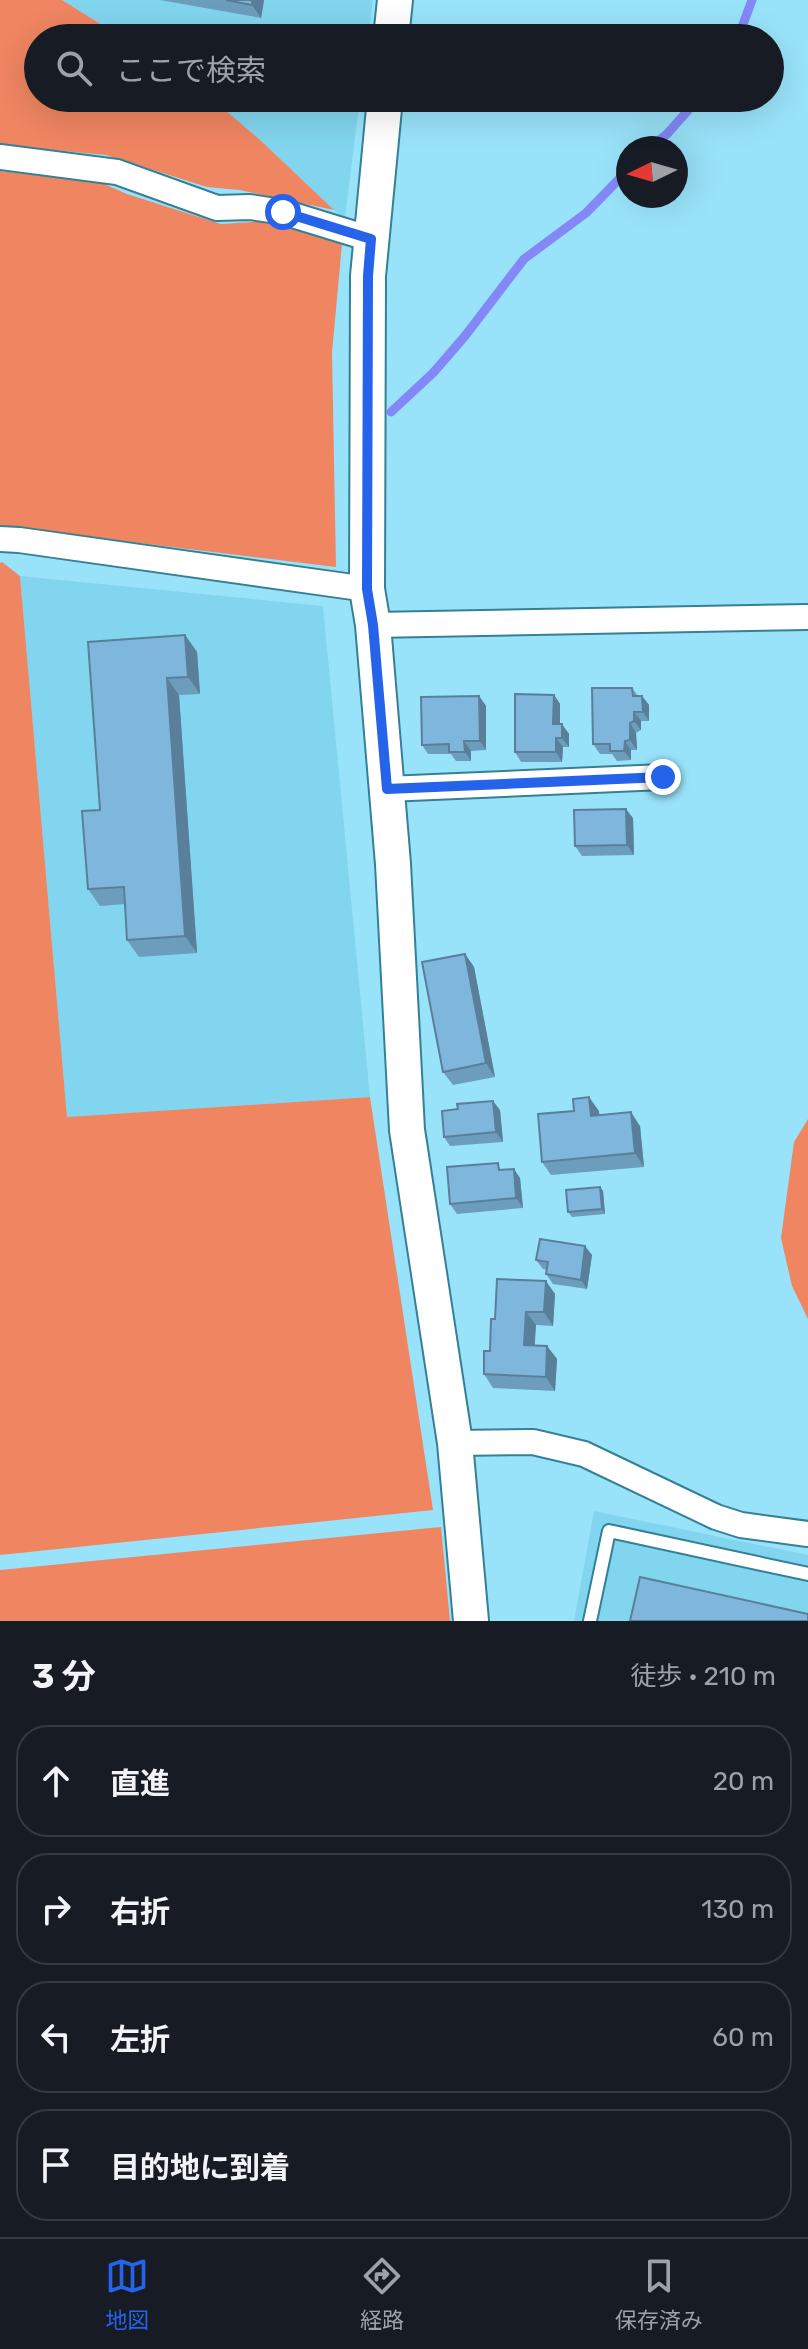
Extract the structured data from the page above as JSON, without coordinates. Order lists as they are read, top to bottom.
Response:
{
  "north": "left",
  "page": {
    "search": "ここで検索",
    "heading": ["3 分", "徒歩 · 210 m"],
    "list": [
      ["直進", "20 m"],
      ["右折", "130 m"],
      ["左折", "60 m"],
      "目的地に到着"
    ],
    "nav": ["地図", "経路", "保存済み"]
  }
}
